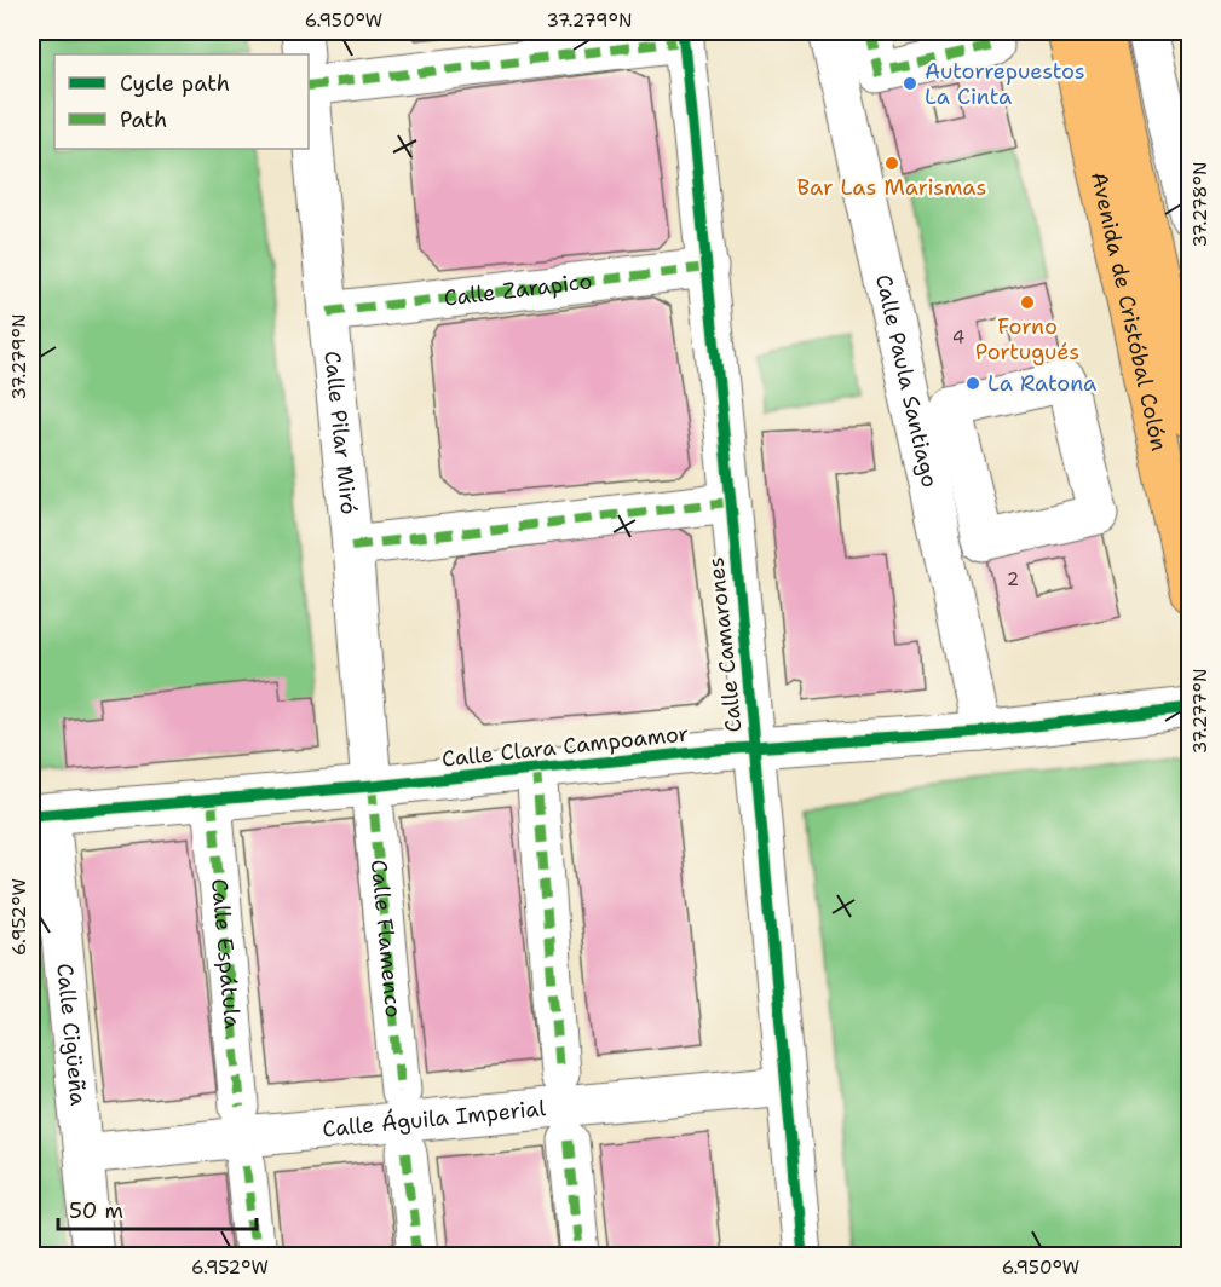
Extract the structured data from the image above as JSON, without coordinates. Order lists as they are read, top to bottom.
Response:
{
  "streets": {
    "main road": ["Avenida de Cristóbal Colón"],
    "street": [
      "Calle Zarapico",
      "Calle Paula Santiago",
      "Calle Pilar Miró",
      "Calle Camarones",
      "Calle Clara Campoamor",
      "Calle Flamenco",
      "Calle Espátula",
      "Calle Cigüeña",
      "Calle Águila Imperial"
    ]
  },
  "crossings": [
    ["Calle Zarapico", "Calle Pilar Miró"],
    ["Calle Zarapico", "Calle Camarones"],
    ["Calle Paula Santiago", "Calle Clara Campoamor"],
    ["Calle Pilar Miró", "Calle Clara Campoamor"],
    ["Calle Pilar Miró", "Calle Flamenco"],
    ["Calle Camarones", "Calle Clara Campoamor"],
    ["Calle Camarones", "Calle Águila Imperial"],
    ["Calle Clara Campoamor", "Calle Flamenco"],
    ["Calle Clara Campoamor", "Calle Espátula"],
    ["Calle Clara Campoamor", "Calle Cigüeña"],
    ["Calle Cigüeña", "Calle Águila Imperial"]
  ],
  "places": [
    "Autorrepuestos La Cinta",
    "Bar Las Marismas",
    "Forno Portugués",
    "La Ratona"
  ],
  "house_numbers": ["4", "2"],
  "legend": ["Cycle path", "Path"],
  "scale_bar": "50 m",
  "coordinates": [
    "6.950°W",
    "37.279°N",
    "37.278°N",
    "37.277°N",
    "6.952°W"
  ]
}
